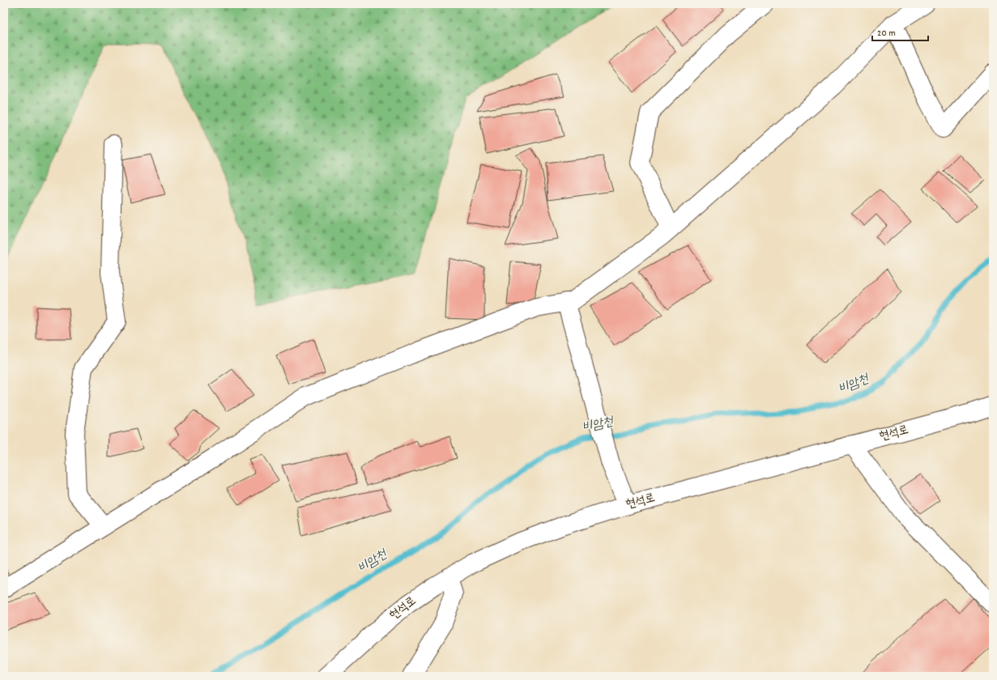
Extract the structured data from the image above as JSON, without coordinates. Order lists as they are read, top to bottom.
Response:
{
  "streets": {
    "street": ["현석로"]
  },
  "water": ["비암천"],
  "scale_bar": "20 m"
}
